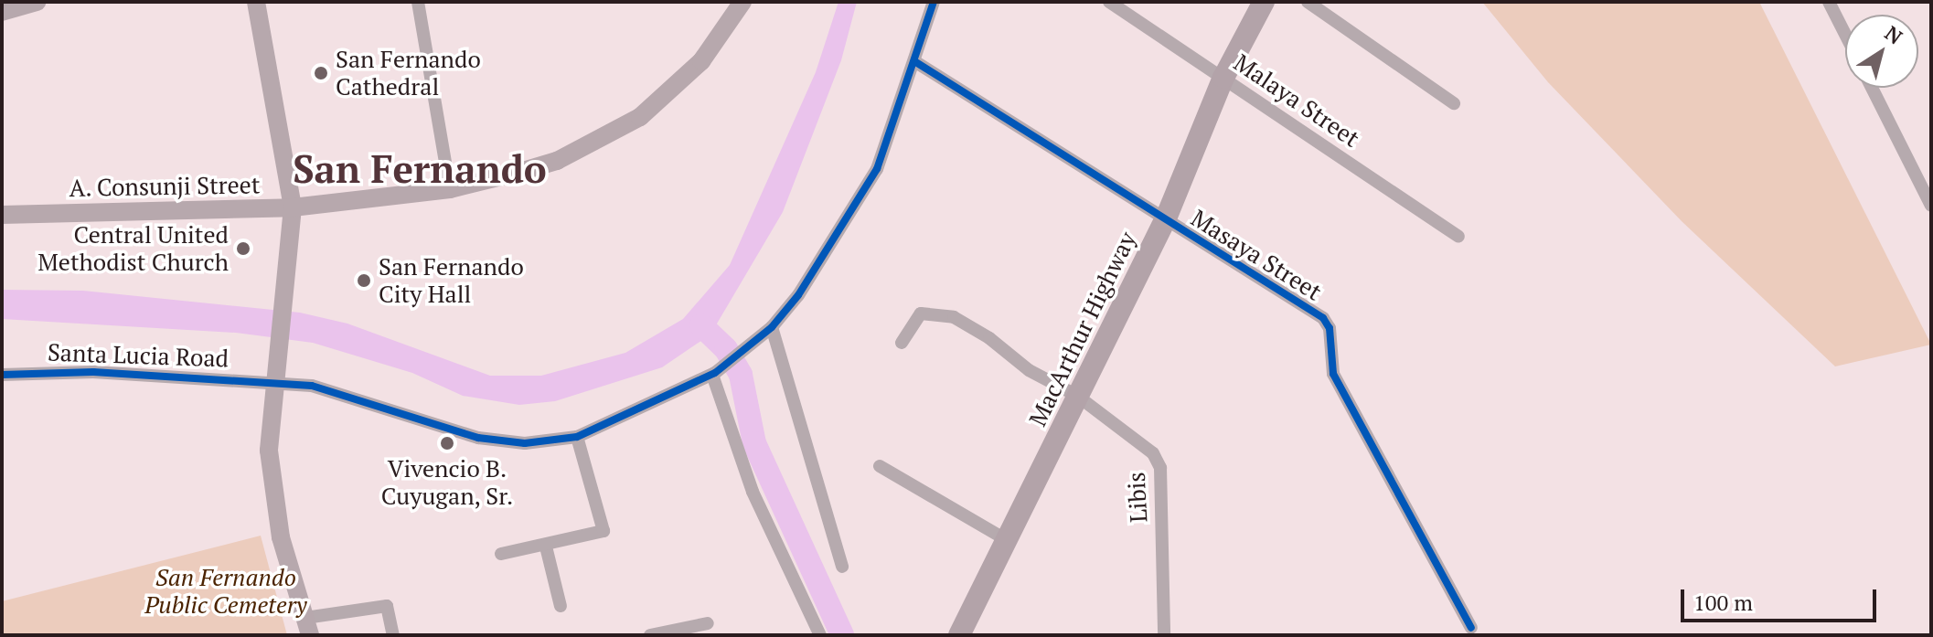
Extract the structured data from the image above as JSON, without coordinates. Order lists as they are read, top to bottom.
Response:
{
  "streets": {
    "highway": ["MacArthur Highway"],
    "main road": ["A. Consunji Street"],
    "street": [
      "Malaya Street",
      "Masaya Street",
      "Santa Lucia Road",
      "Libis"
    ]
  },
  "crossings": [
    ["Malaya Street", "MacArthur Highway"],
    ["Masaya Street", "MacArthur Highway"],
    ["Masaya Street", "Santa Lucia Road"],
    ["MacArthur Highway", "Libis"]
  ],
  "districts": ["San Fernando"],
  "parks": ["San Fernando Public Cemetery"],
  "places": [
    "San Fernando Cathedral",
    "Central United Methodist Church",
    "San Fernando City Hall",
    "Vivencio B. Cuyugan, Sr."
  ],
  "scale_bar": "100 m",
  "north": "top right"
}
